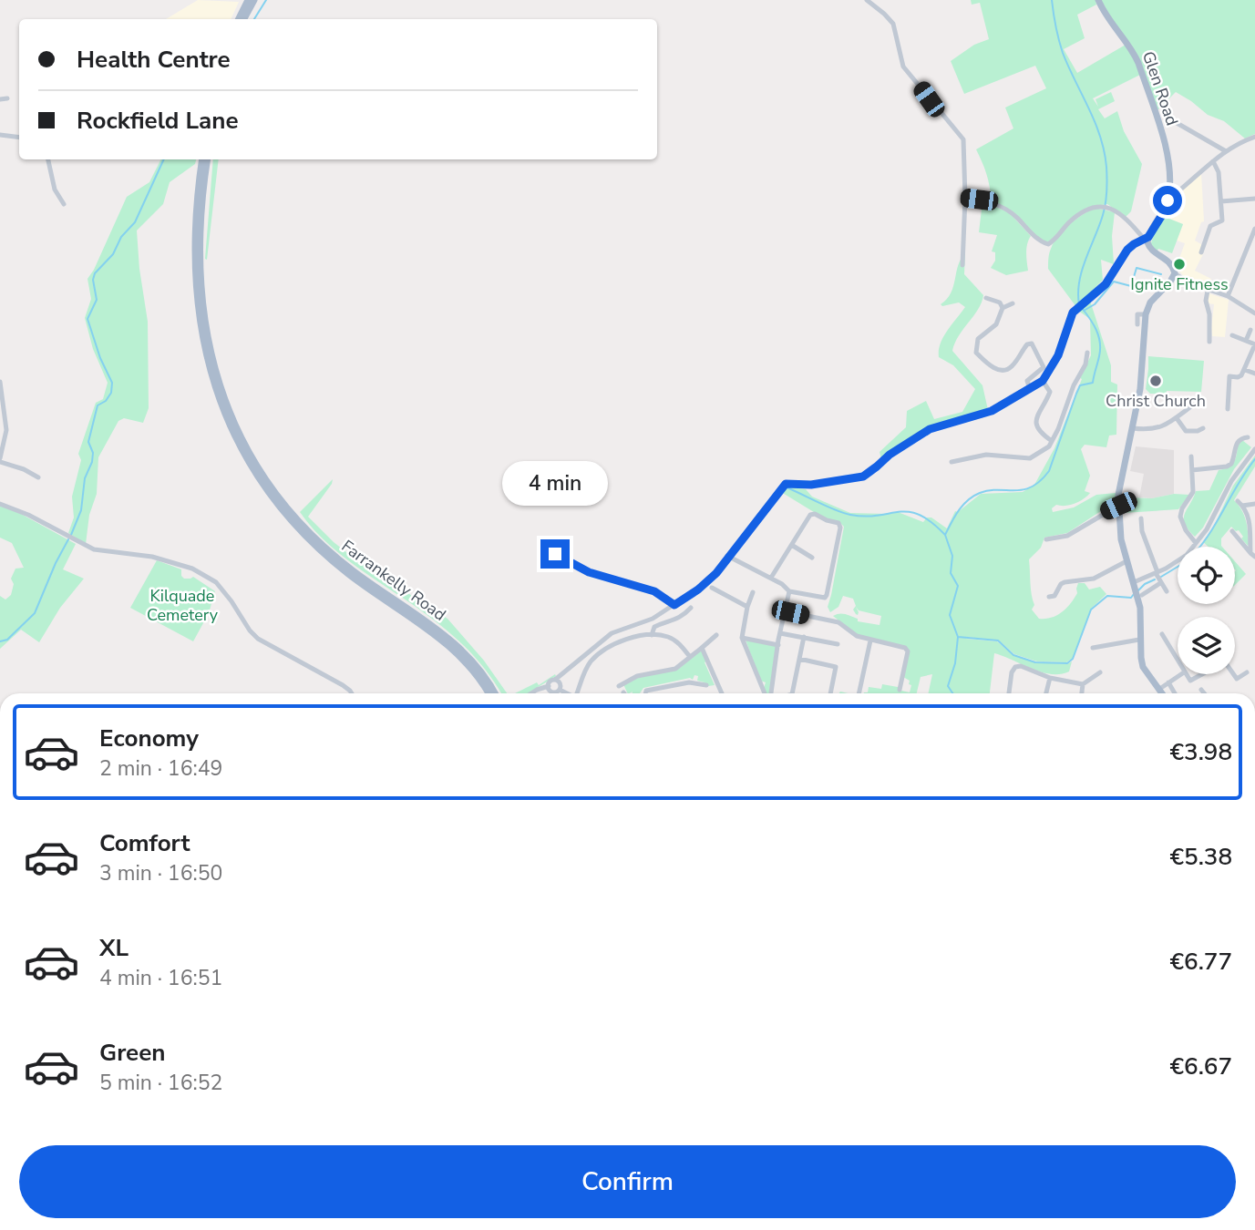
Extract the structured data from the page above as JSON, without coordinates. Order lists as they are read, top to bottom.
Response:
{
  "streets": {
    "main road": ["Glen Road", "Farrankelly Road"]
  },
  "parks": ["Kilquade Cemetery"],
  "places": ["Ignite Fitness", "Christ Church"],
  "page": {
    "banner": ["Health Centre", "Rockfield Lane"],
    "bubble": "4 min",
    "list": [
      {
        "name": "Economy",
        "note": "2 min · 16:49",
        "value": "€3.98"
      },
      {
        "name": "Comfort",
        "note": "3 min · 16:50",
        "value": "€5.38"
      },
      {
        "name": "XL",
        "note": "4 min · 16:51",
        "value": "€6.77"
      },
      {
        "name": "Green",
        "note": "5 min · 16:52",
        "value": "€6.67"
      }
    ],
    "buttons": "Confirm"
  }
}
